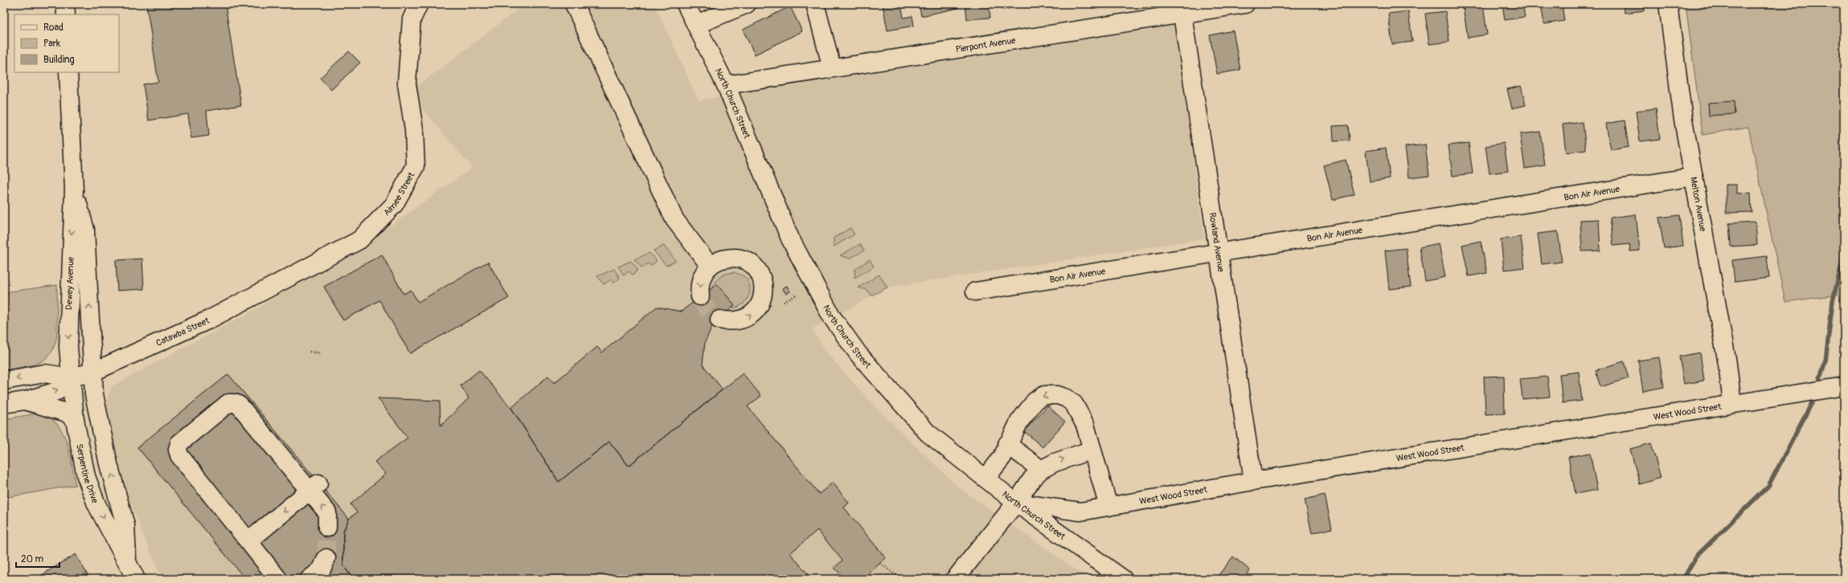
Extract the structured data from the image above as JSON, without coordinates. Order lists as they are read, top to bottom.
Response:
{
  "streets": {
    "street": [
      "Pierpont Avenue",
      "North Church Street",
      "Bon Air Avenue",
      "Aimee Street",
      "Melton Avenue",
      "Rowland Avenue",
      "Dewey Avenue",
      "Catawba Street",
      "West Wood Street",
      "Serpentine Drive"
    ]
  },
  "crossings": [
    ["Pierpont Avenue", "North Church Street"],
    ["Pierpont Avenue", "Rowland Avenue"],
    ["North Church Street", "West Wood Street"],
    ["Bon Air Avenue", "Melton Avenue"],
    ["Bon Air Avenue", "Rowland Avenue"],
    ["Aimee Street", "Catawba Street"],
    ["Melton Avenue", "West Wood Street"],
    ["Rowland Avenue", "West Wood Street"],
    ["Dewey Avenue", "Catawba Street"],
    ["Dewey Avenue", "Serpentine Drive"],
    ["Catawba Street", "Serpentine Drive"]
  ],
  "legend": ["Road", "Park", "Building"],
  "scale_bar": "20 m"
}
